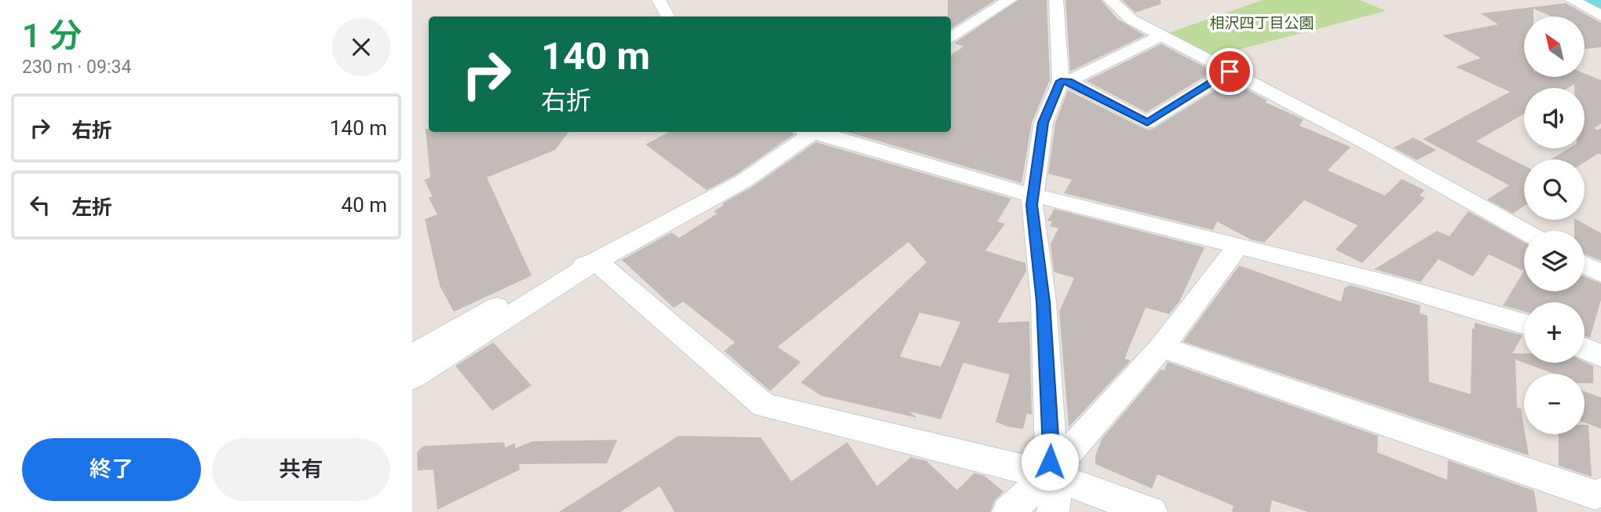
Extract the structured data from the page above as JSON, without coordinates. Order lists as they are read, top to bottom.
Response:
{
  "parks": ["相沢四丁目公園"],
  "north": "top left",
  "page": {
    "heading": ["1 分", "230 m · 09:34"],
    "map_buttons": ["+", "−"],
    "turn": ["140 m", "右折"],
    "list": [
      {
        "name": "右折",
        "value": "140 m"
      },
      {
        "name": "左折",
        "value": "40 m"
      }
    ],
    "buttons": ["終了", "共有"]
  }
}
